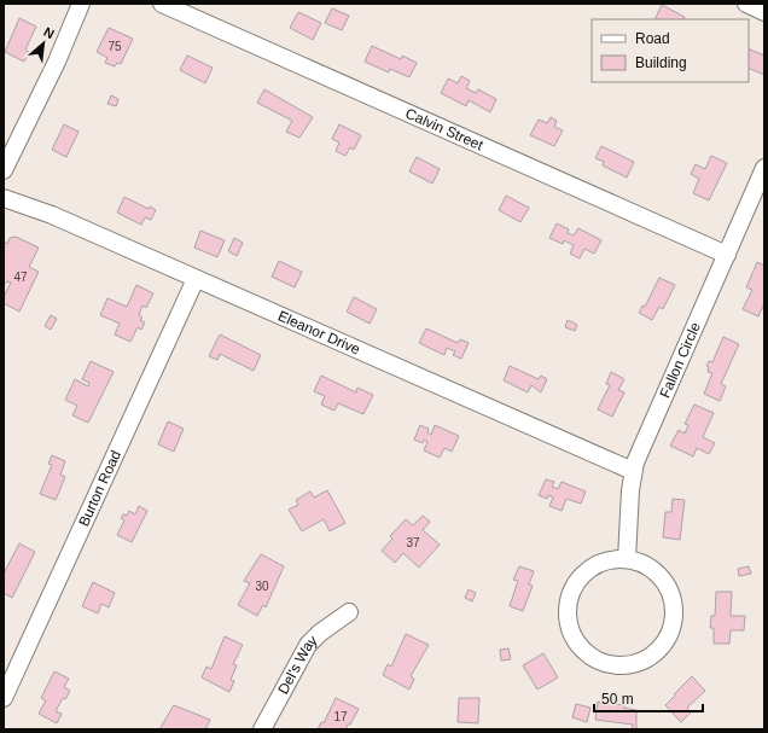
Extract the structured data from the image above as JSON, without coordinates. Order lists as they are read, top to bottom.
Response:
{
  "streets": {
    "street": [
      "Calvin Street",
      "Eleanor Drive",
      "Fallon Circle",
      "Burton Road",
      "Del's Way"
    ]
  },
  "crossings": [
    ["Calvin Street", "Fallon Circle"],
    ["Eleanor Drive", "Fallon Circle"],
    ["Eleanor Drive", "Burton Road"]
  ],
  "house_numbers": [
    "75",
    "47",
    "37",
    "30",
    "17"
  ],
  "legend": ["Road", "Building"],
  "scale_bar": "50 m",
  "north": "top right"
}
